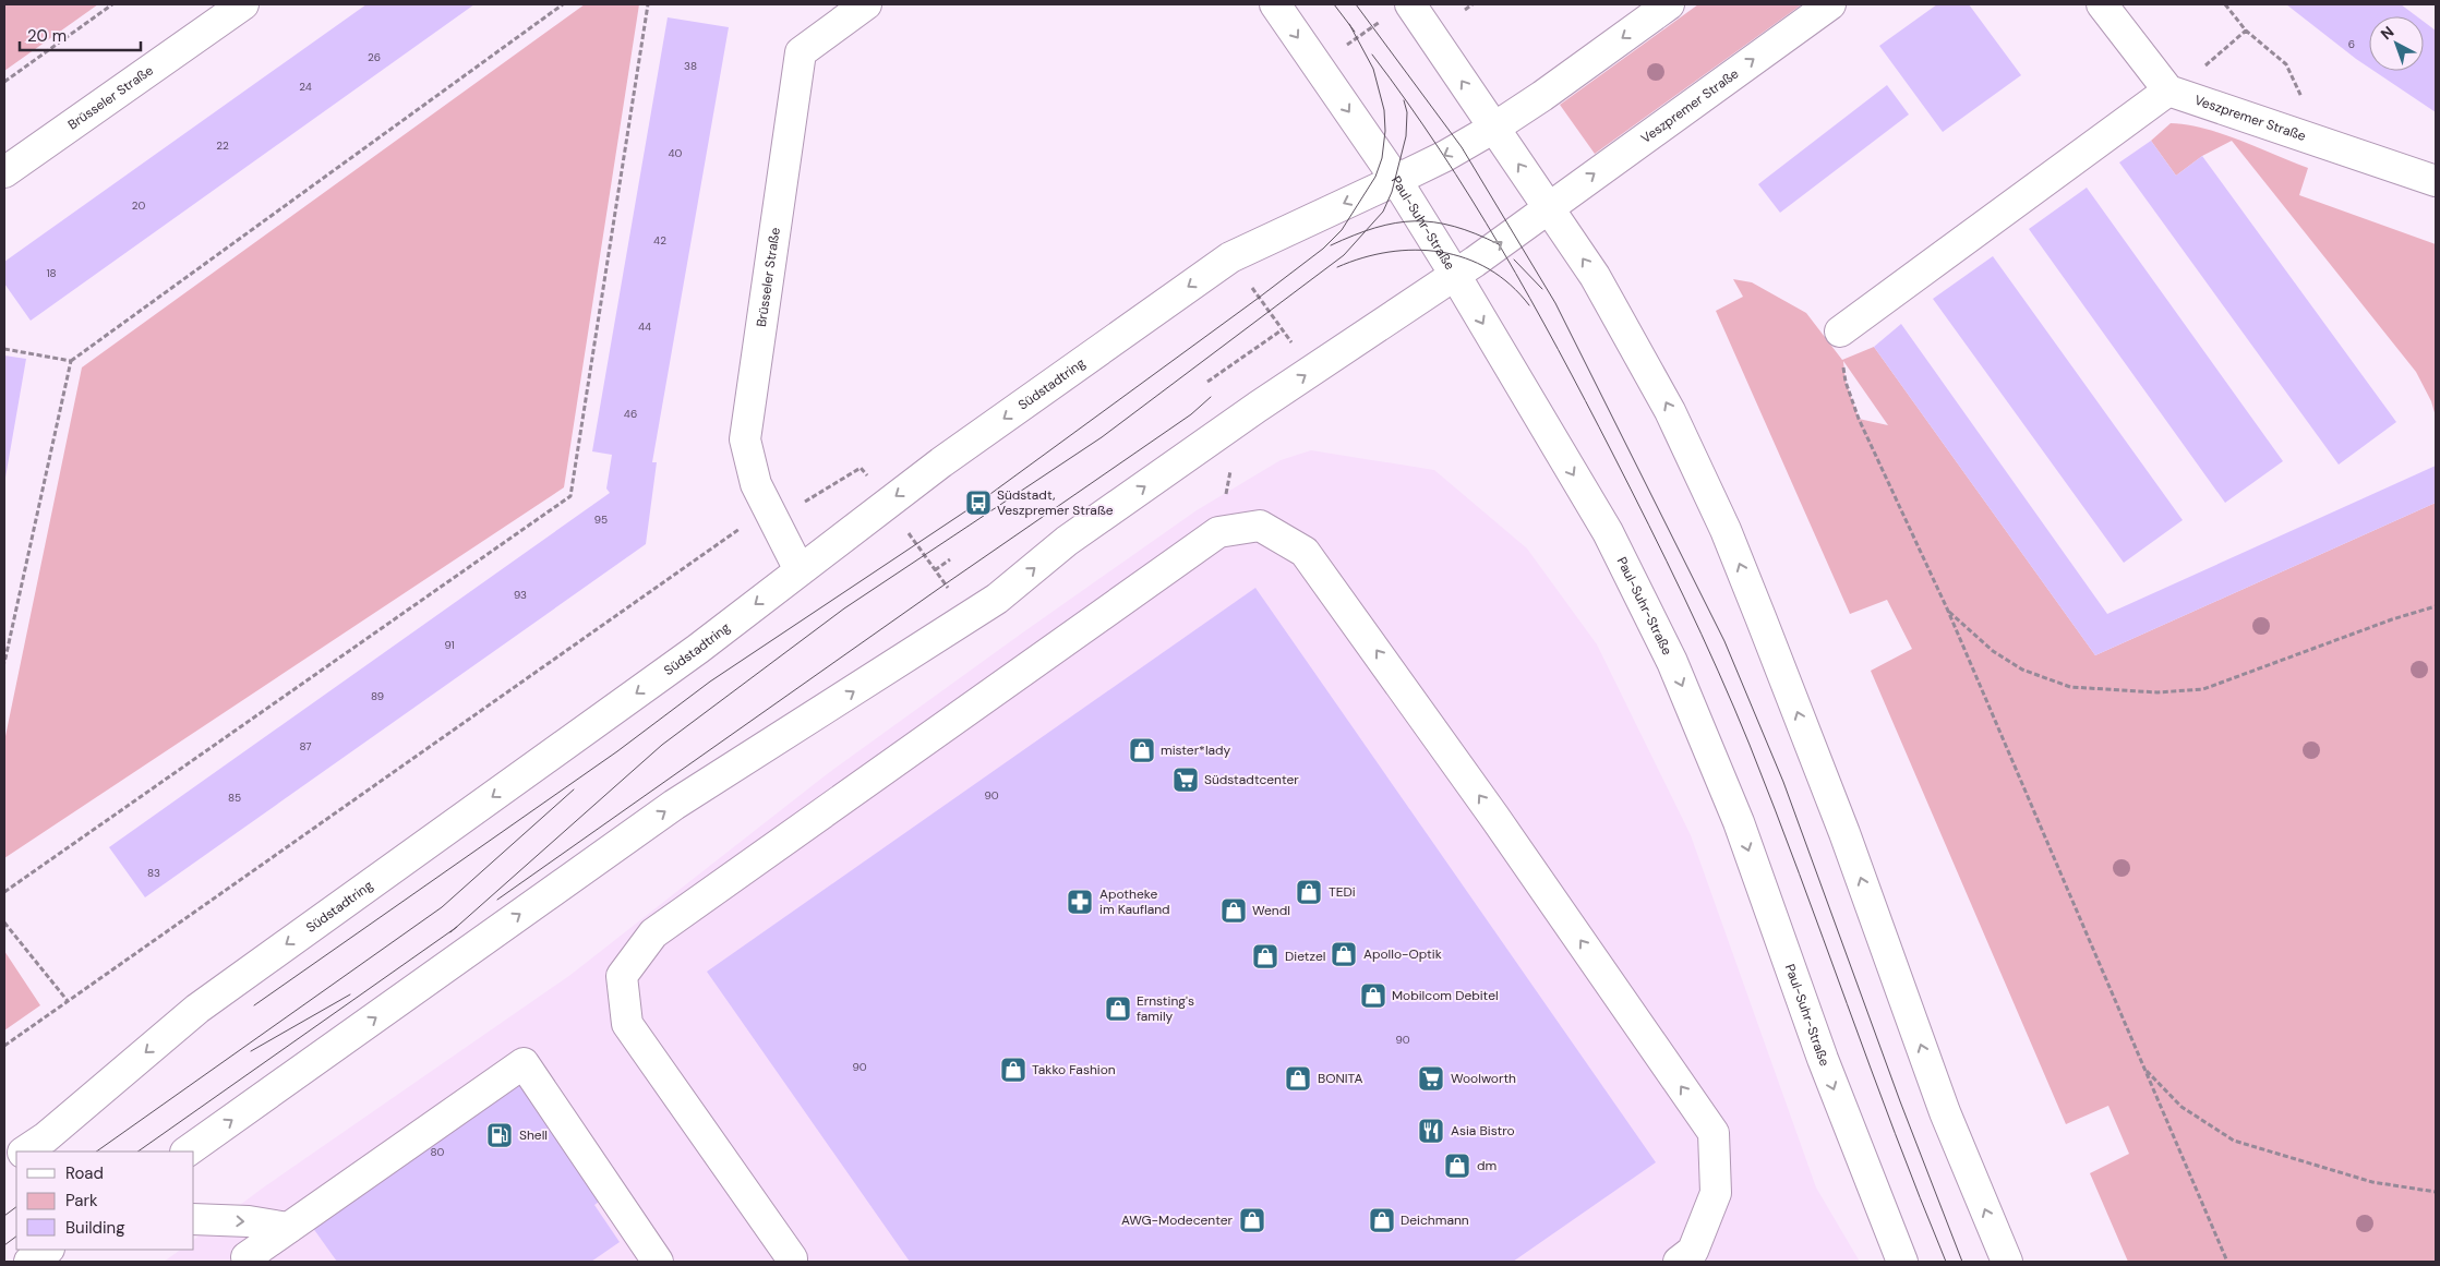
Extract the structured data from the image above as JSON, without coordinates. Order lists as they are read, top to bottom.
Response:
{
  "streets": {
    "street": [
      "Brüsseler Straße",
      "Veszpremer Straße",
      "Paul-Suhr-Straße",
      "Südstadtring"
    ]
  },
  "crossings": [
    ["Brüsseler Straße", "Südstadtring"],
    ["Veszpremer Straße", "Paul-Suhr-Straße"],
    ["Paul-Suhr-Straße", "Südstadtring"]
  ],
  "places": {
    "bus stop": ["Südstadt, Veszpremer Straße"],
    "shop": [
      "mister*lady",
      "TEDi",
      "Wendl",
      "Apollo-Optik",
      "Dietzel",
      "Mobilcom Debitel",
      "Ernsting's family",
      "Takko Fashion",
      "BONITA",
      "dm",
      "AWG-Modecenter",
      "Deichmann"
    ],
    "supermarket": ["Südstadtcenter", "Woolworth"],
    "pharmacy": ["Apotheke im Kaufland"],
    "restaurant": ["Asia Bistro"],
    "fuel station": ["Shell"]
  },
  "house_numbers": [
    "6",
    "26",
    "38",
    "24",
    "22",
    "40",
    "20",
    "42",
    "18",
    "44",
    "46",
    "95",
    "93",
    "91",
    "89",
    "87",
    "90",
    "85",
    "83",
    "90",
    "90",
    "80"
  ],
  "legend": ["Road", "Park", "Building"],
  "scale_bar": "20 m",
  "north": "top left"
}
